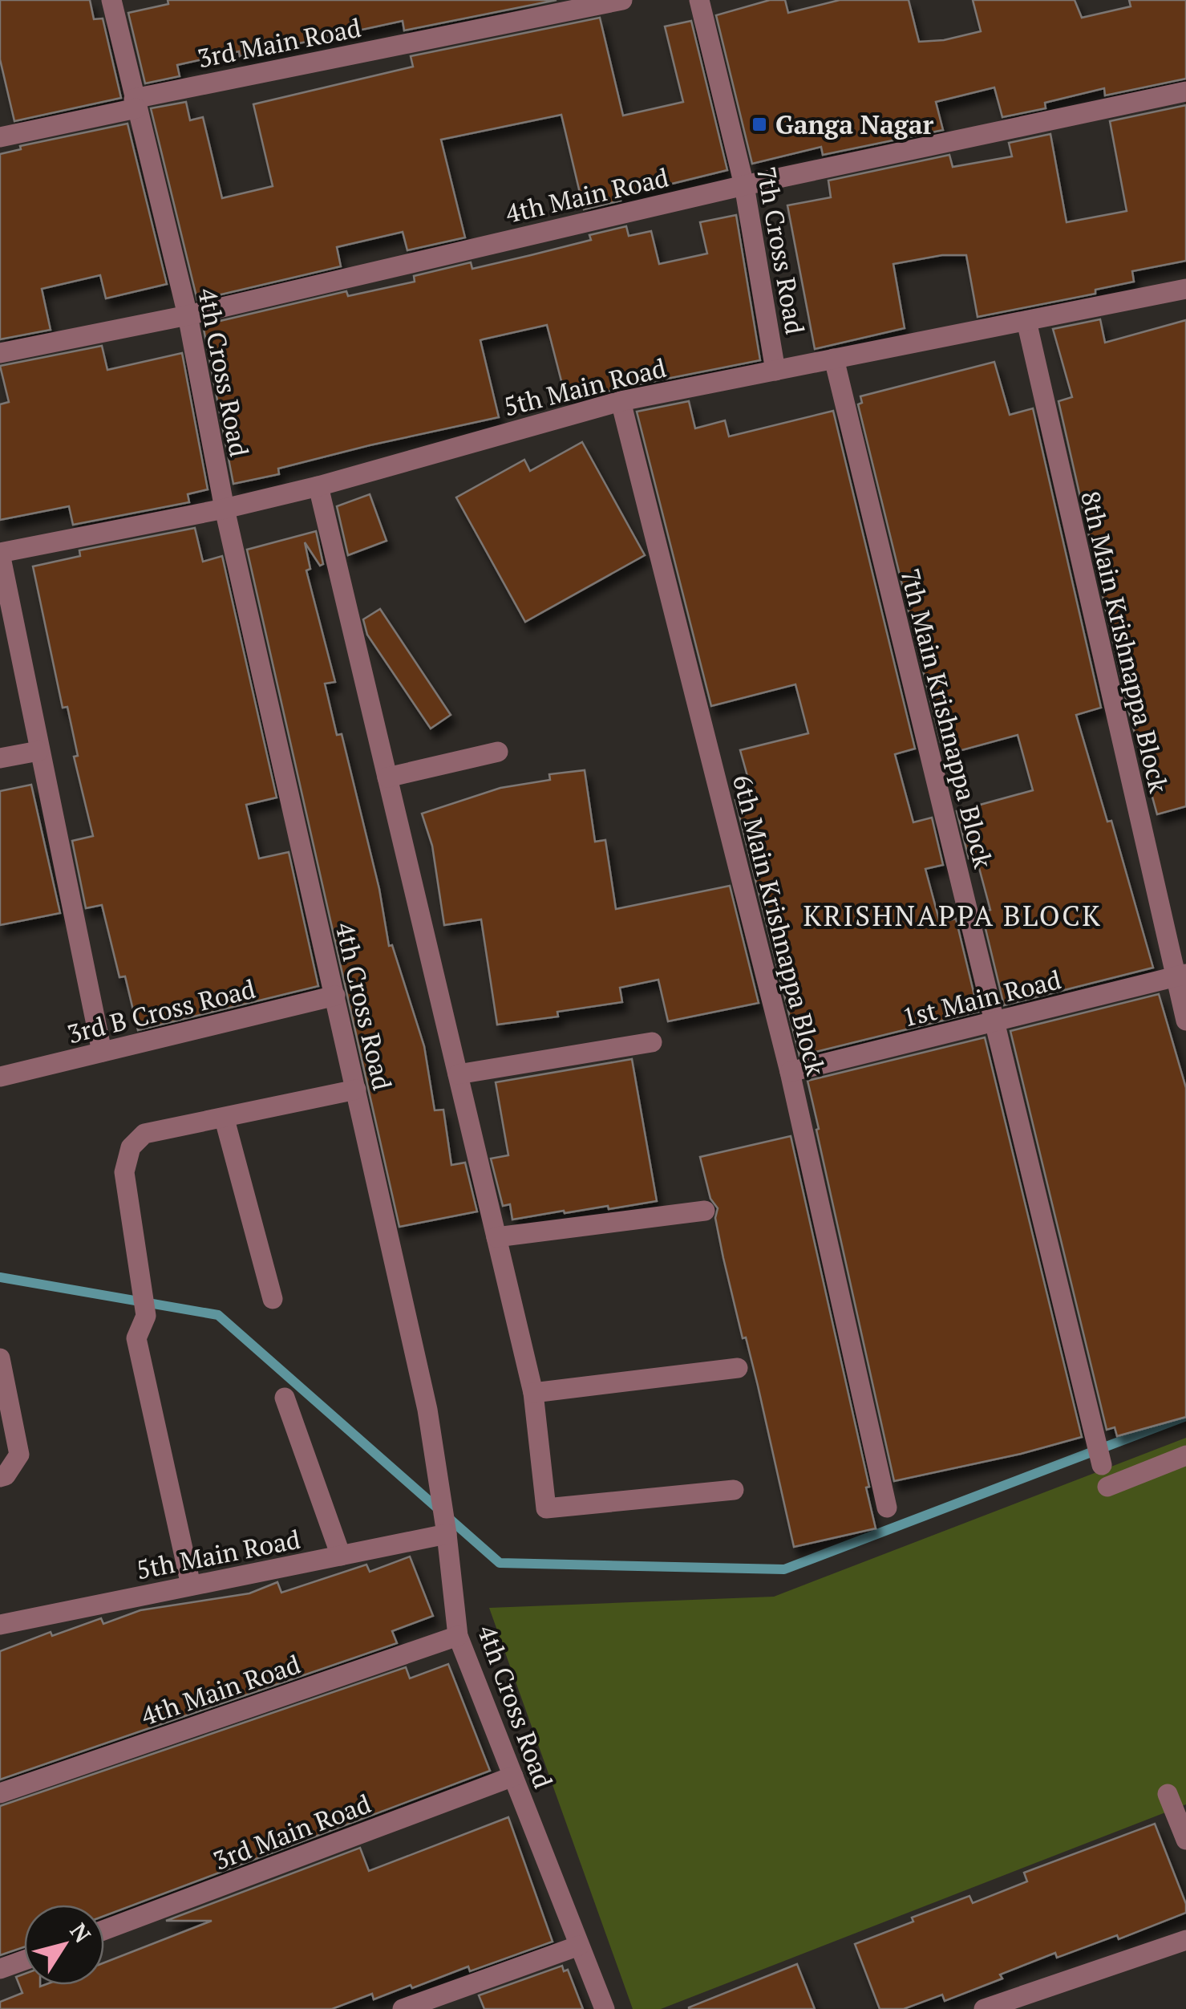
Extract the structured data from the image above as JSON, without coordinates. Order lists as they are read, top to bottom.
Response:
{
  "streets": {
    "street": [
      "3rd Main Road",
      "4th Main Road",
      "7th Cross Road",
      "4th Cross Road",
      "5th Main Road",
      "8th Main Krishnappa Block",
      "7th Main Krishnappa Block",
      "6th Main Krishnappa Block",
      "1st Main Road",
      "3rd B Cross Road"
    ]
  },
  "crossings": [
    ["3rd Main Road", "4th Cross Road"],
    ["4th Main Road", "7th Cross Road"],
    ["4th Main Road", "4th Cross Road"],
    ["7th Cross Road", "5th Main Road"],
    ["4th Cross Road", "5th Main Road"],
    ["4th Cross Road", "3rd B Cross Road"],
    ["5th Main Road", "8th Main Krishnappa Block"],
    ["5th Main Road", "7th Main Krishnappa Block"],
    ["5th Main Road", "6th Main Krishnappa Block"],
    ["8th Main Krishnappa Block", "1st Main Road"],
    ["7th Main Krishnappa Block", "1st Main Road"],
    ["6th Main Krishnappa Block", "1st Main Road"]
  ],
  "districts": ["KRISHNAPPA BLOCK"],
  "places": {
    "transit": ["Ganga Nagar"]
  },
  "north": "top right"
}
